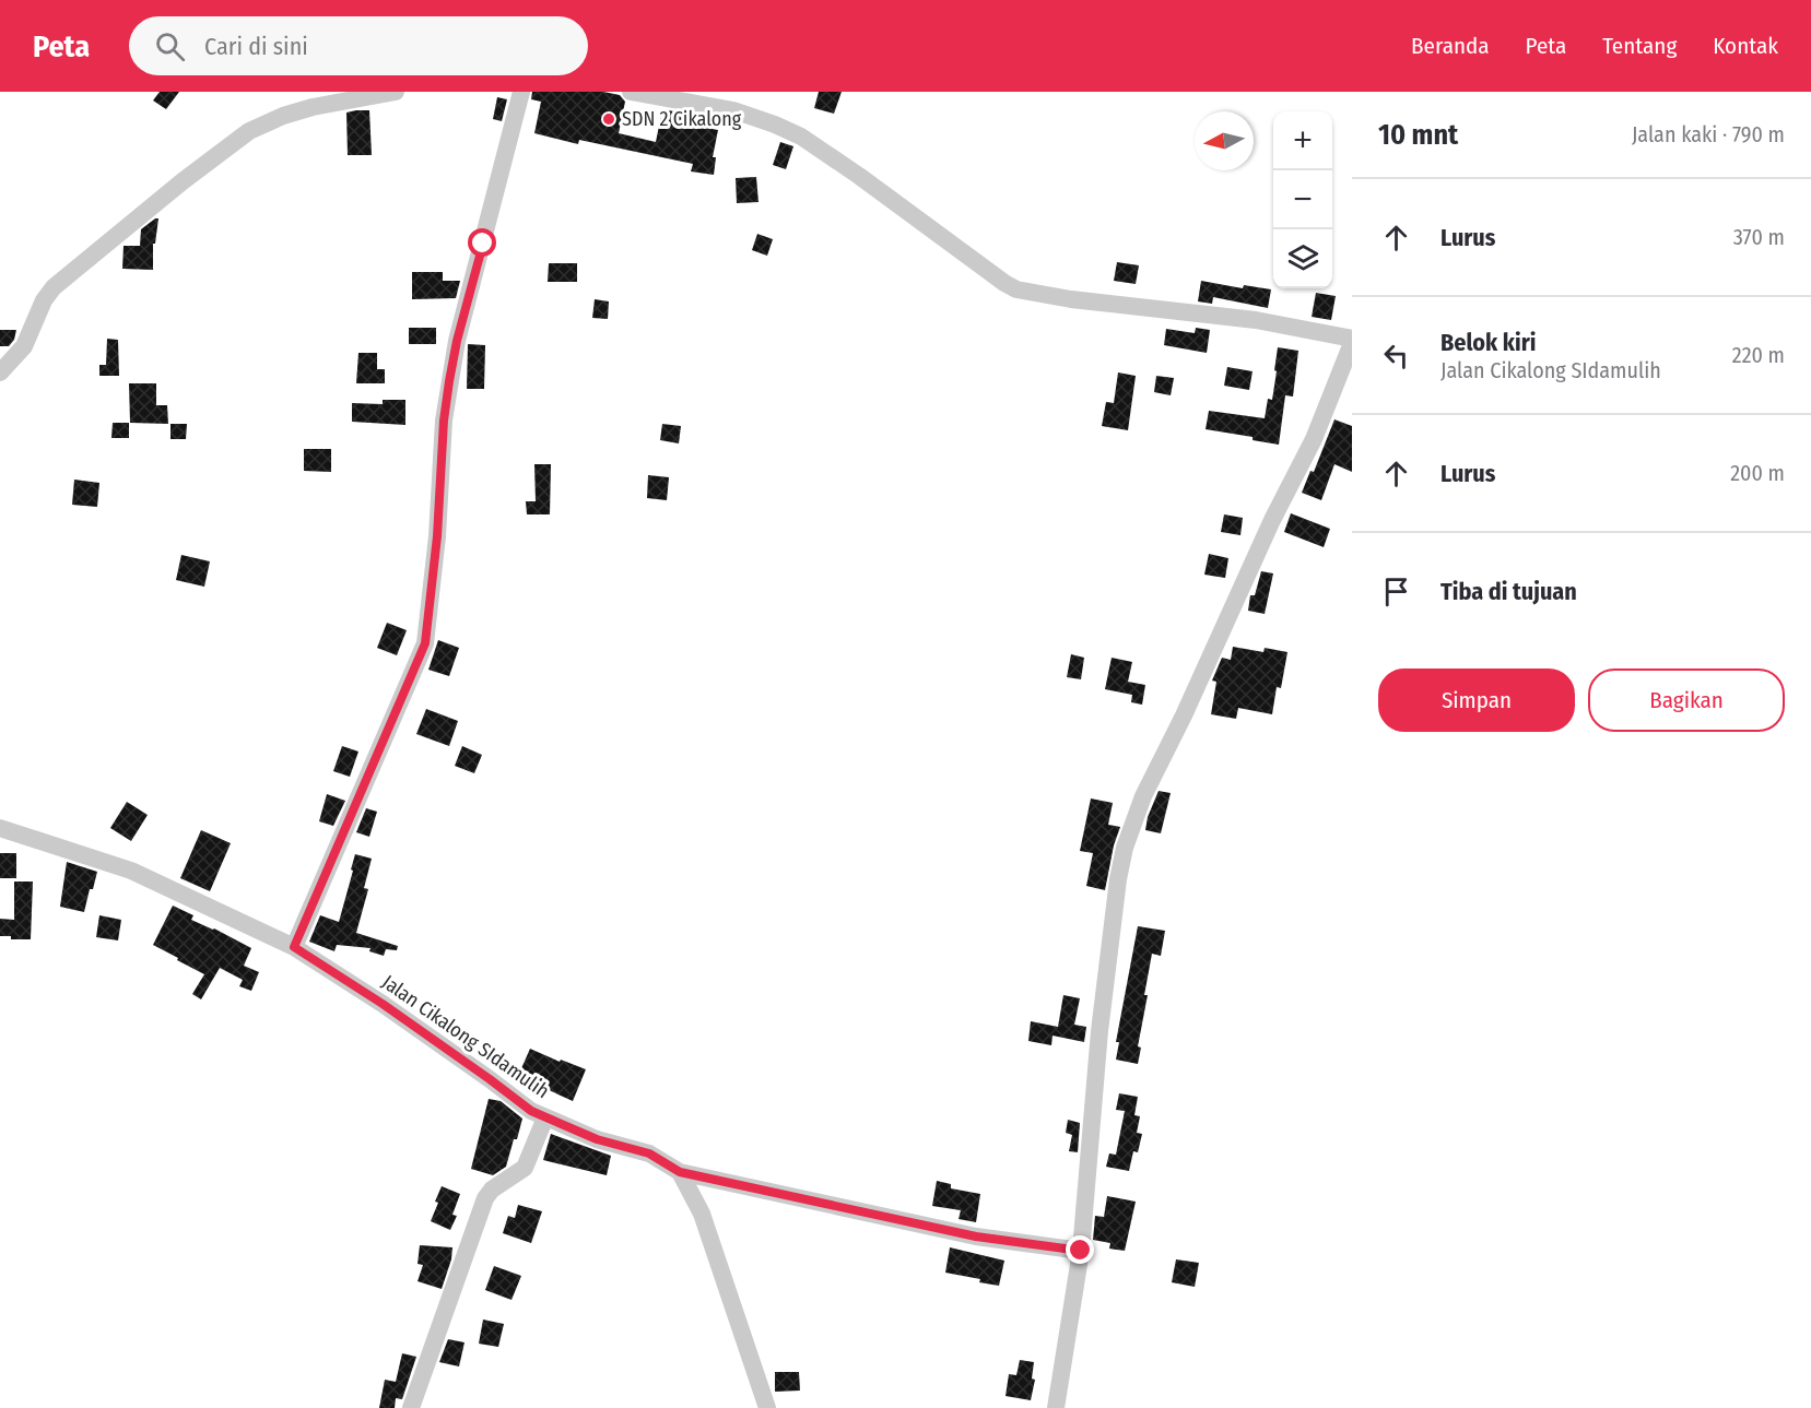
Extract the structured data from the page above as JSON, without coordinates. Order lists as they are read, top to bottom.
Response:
{
  "streets": {
    "street": ["Jalan Cikalong SIdamulih"]
  },
  "places": ["SDN 2 Cikalong"],
  "north": "left",
  "page": {
    "header": "Peta",
    "search": "Cari di sini",
    "nav": [
      "Beranda",
      "Peta",
      "Tentang",
      "Kontak"
    ],
    "heading": ["10 mnt", "Jalan kaki · 790 m"],
    "map_buttons": ["+", "−"],
    "list": [
      ["Lurus", "370 m"],
      ["Belok kiri", "Jalan Cikalong SIdamulih", "220 m"],
      ["Lurus", "200 m"],
      "Tiba di tujuan"
    ],
    "buttons": ["Simpan", "Bagikan"]
  }
}
